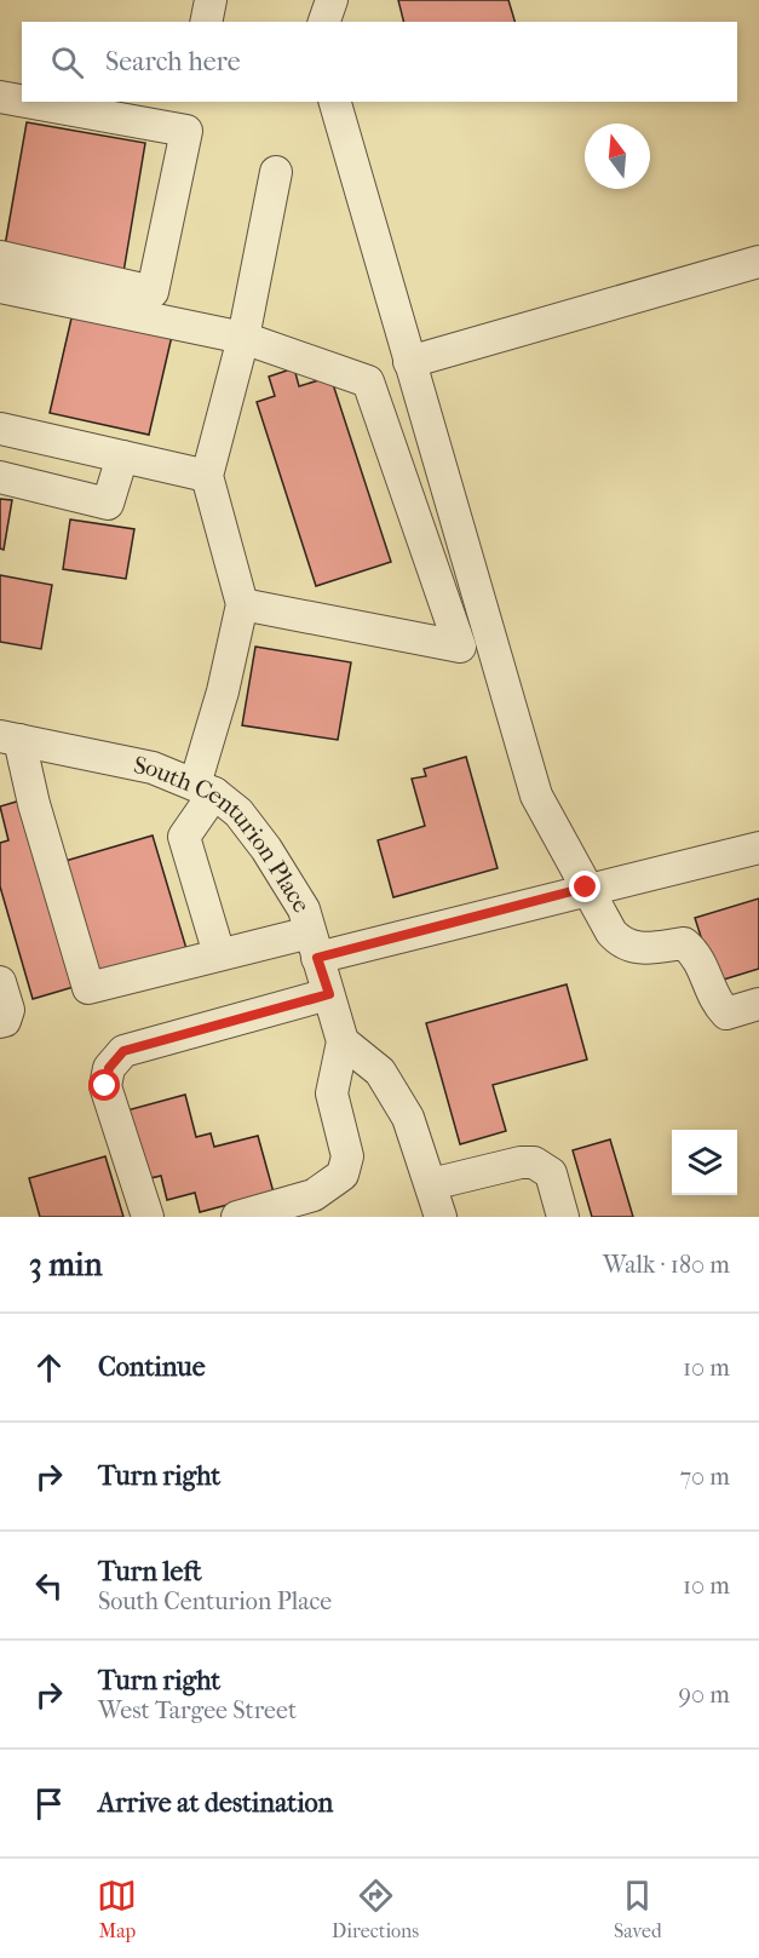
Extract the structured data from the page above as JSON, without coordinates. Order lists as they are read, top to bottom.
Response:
{
  "streets": {
    "street": ["South Centurion Place"]
  },
  "north": "top",
  "page": {
    "search": "Search here",
    "heading": ["3 min", "Walk · 180 m"],
    "list": [
      ["Continue", "10 m"],
      ["Turn right", "70 m"],
      ["Turn left", "South Centurion Place", "10 m"],
      ["Turn right", "West Targee Street", "90 m"],
      "Arrive at destination"
    ],
    "nav": ["Map", "Directions", "Saved"]
  }
}
